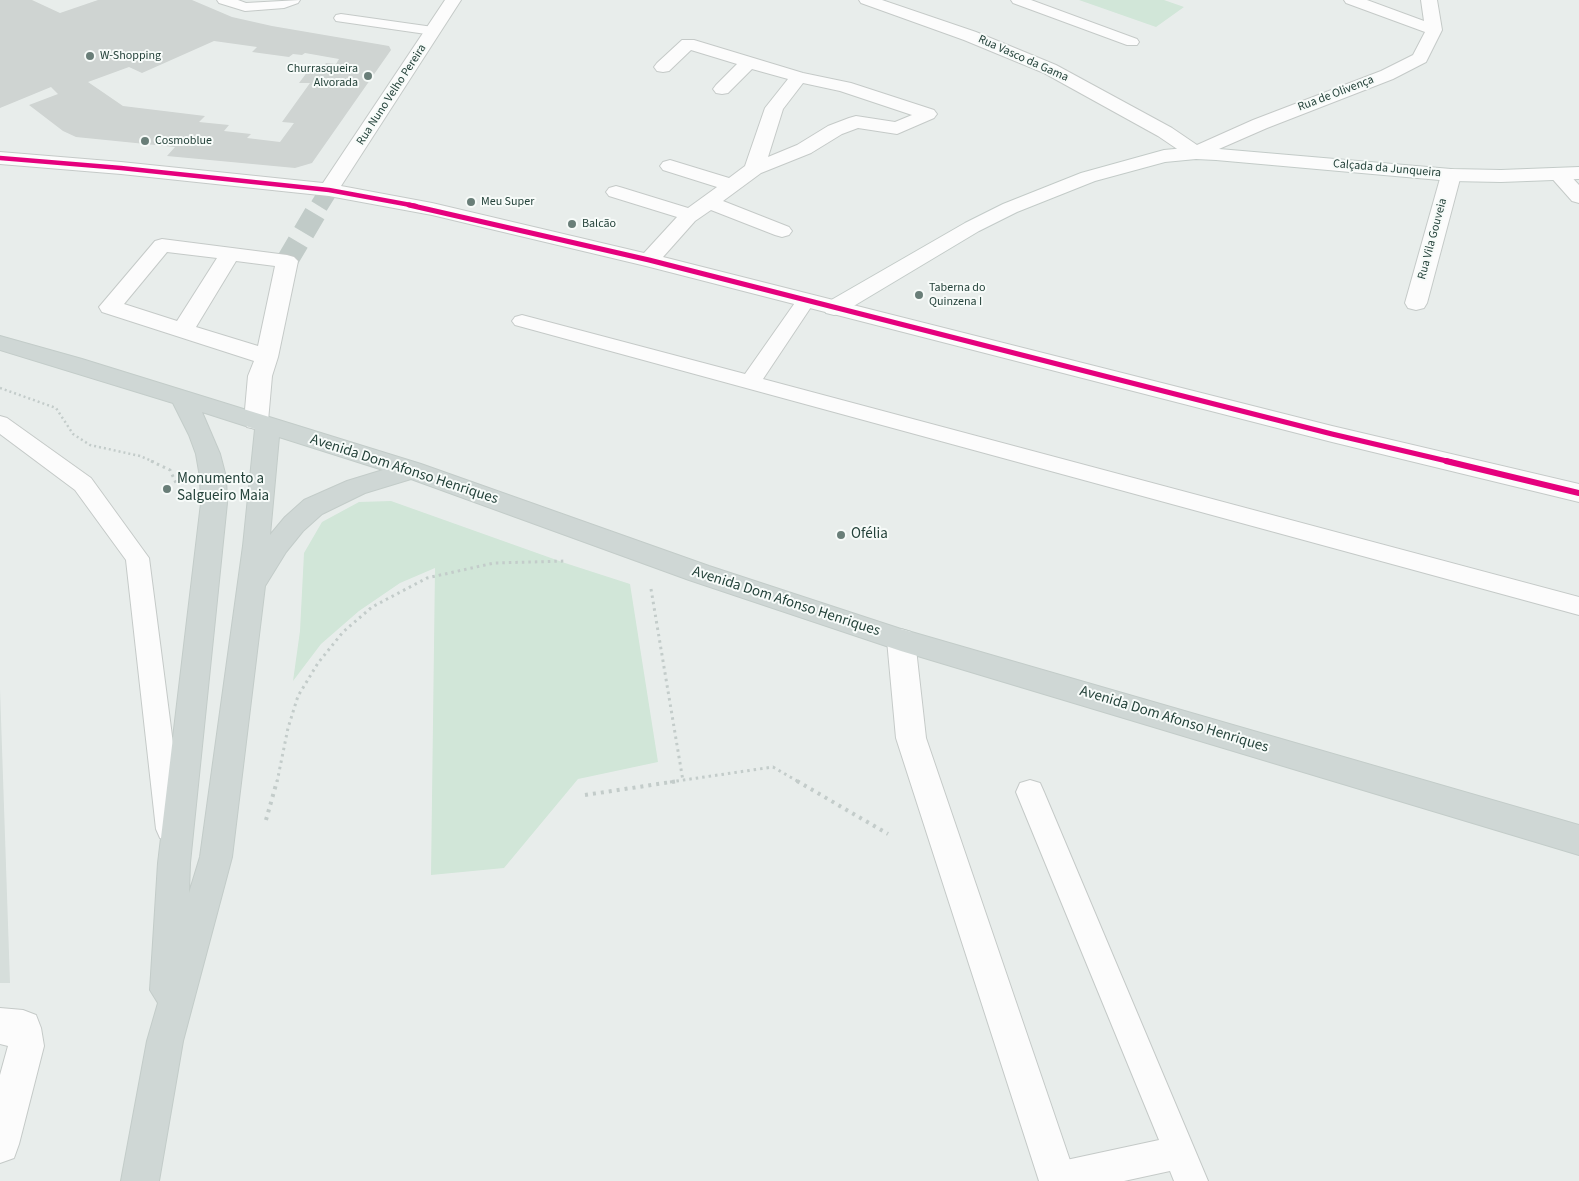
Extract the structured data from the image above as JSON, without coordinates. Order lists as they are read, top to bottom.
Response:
{
  "streets": {
    "main road": ["Avenida Dom Afonso Henriques"],
    "street": [
      "Rua Vasco da Gama",
      "Rua de Olivença",
      "Rua Nuno Velho Pereira",
      "Calçada da Junqueira",
      "Rua Vila Gouveia"
    ]
  },
  "crossings": [
    ["Rua Vasco da Gama", "Rua de Olivença"],
    ["Rua Vasco da Gama", "Calçada da Junqueira"],
    ["Rua de Olivença", "Calçada da Junqueira"],
    ["Calçada da Junqueira", "Rua Vila Gouveia"]
  ],
  "places": [
    "W-Shopping",
    "Churrasqueira Alvorada",
    "Cosmoblue",
    "Meu Super",
    "Balcão",
    "Taberna do Quinzena I",
    "Monumento a Salgueiro Maia",
    "Ofélia"
  ]
}
